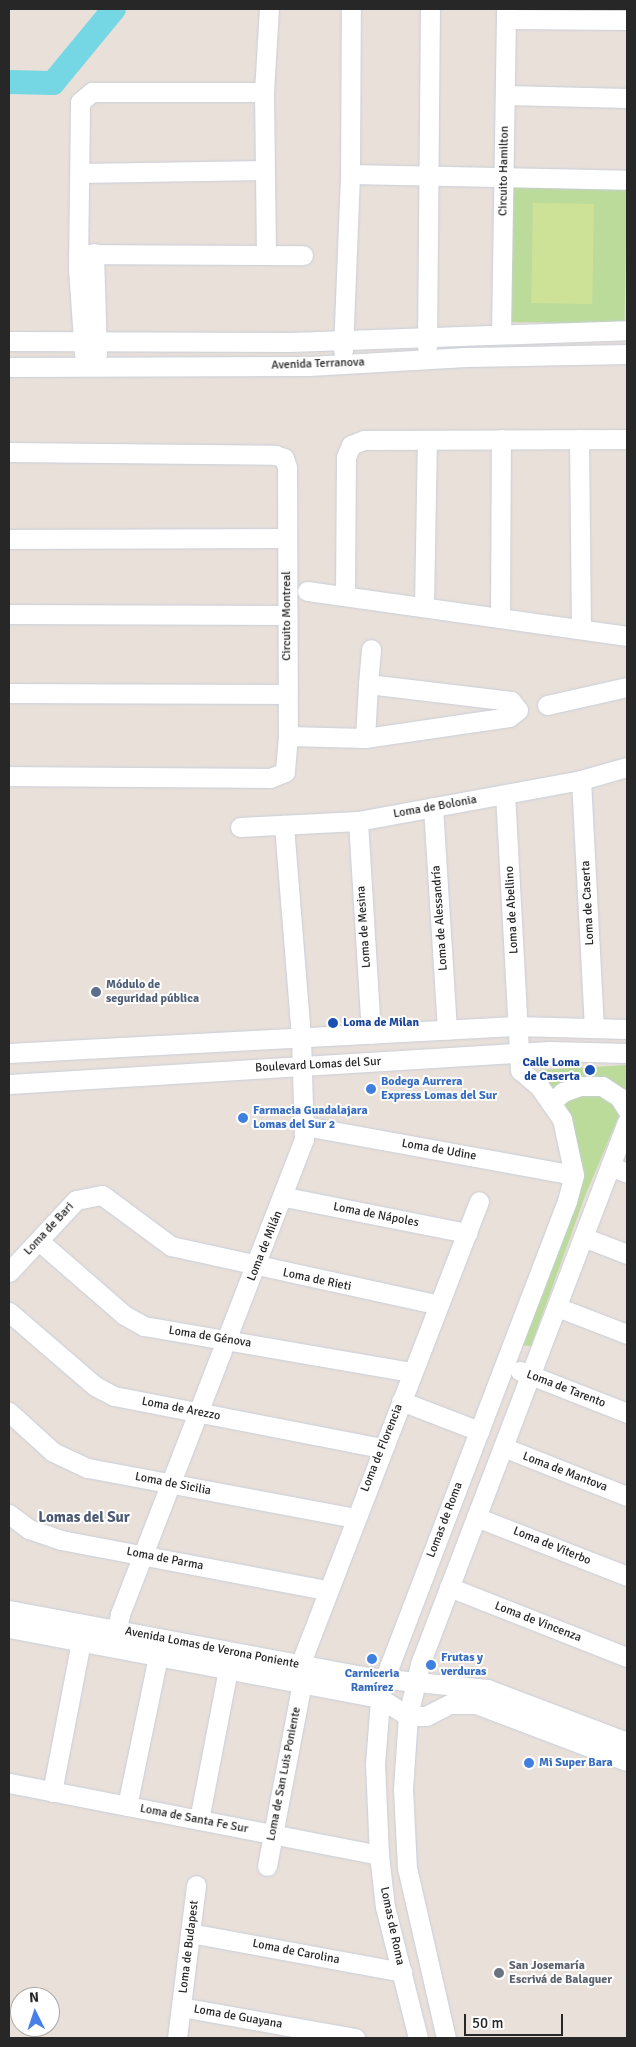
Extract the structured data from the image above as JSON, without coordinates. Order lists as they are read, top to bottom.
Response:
{
  "streets": {
    "street": [
      "Circuito Hamilton",
      "Avenida Terranova",
      "Circuito Montreal",
      "Loma de Bolonia",
      "Loma de Caserta",
      "Loma de Abellino",
      "Loma de Alessandría",
      "Loma de Mesina",
      "Boulevard Lomas del Sur",
      "Loma de Udine",
      "Loma de Nápoles",
      "Loma de Bari",
      "Loma de Milán",
      "Loma de Rieti",
      "Loma de Génova",
      "Loma de Tarento",
      "Loma de Arezzo",
      "Loma de Florencia",
      "Loma de Mantova",
      "Loma de Sicilia",
      "Lomas de Roma",
      "Loma de Viterbo",
      "Loma de Parma",
      "Loma de Vincenza",
      "Avenida Lomas de Verona Poniente",
      "Loma de San Luis Poniente",
      "Loma de Santa Fe Sur",
      "Loma de Budapest",
      "Loma de Carolina",
      "Loma de Guayana"
    ]
  },
  "crossings": [
    ["Circuito Hamilton", "Avenida Terranova"],
    ["Loma de Bolonia", "Loma de Caserta"],
    ["Loma de Bolonia", "Loma de Abellino"],
    ["Loma de Bolonia", "Loma de Alessandría"],
    ["Loma de Bolonia", "Loma de Mesina"],
    ["Loma de Bolonia", "Loma de Milán"],
    ["Loma de Abellino", "Lomas de Roma"],
    ["Boulevard Lomas del Sur", "Loma de Milán"],
    ["Boulevard Lomas del Sur", "Lomas de Roma"],
    ["Loma de Udine", "Loma de Milán"],
    ["Loma de Udine", "Lomas de Roma"],
    ["Loma de Nápoles", "Loma de Milán"],
    ["Loma de Nápoles", "Loma de Florencia"],
    ["Loma de Bari", "Loma de Rieti"],
    ["Loma de Bari", "Loma de Génova"],
    ["Loma de Milán", "Loma de Rieti"],
    ["Loma de Milán", "Loma de Génova"],
    ["Loma de Milán", "Loma de Arezzo"],
    ["Loma de Milán", "Loma de Sicilia"],
    ["Loma de Milán", "Loma de Parma"],
    ["Loma de Milán", "Avenida Lomas de Verona Poniente"],
    ["Loma de Rieti", "Loma de Florencia"],
    ["Loma de Génova", "Loma de Florencia"],
    ["Loma de Tarento", "Lomas de Roma"],
    ["Loma de Arezzo", "Loma de Florencia"],
    ["Loma de Florencia", "Loma de Sicilia"],
    ["Loma de Florencia", "Loma de Parma"],
    ["Loma de Florencia", "Avenida Lomas de Verona Poniente"],
    ["Lomas de Roma", "Avenida Lomas de Verona Poniente"],
    ["Lomas de Roma", "Loma de Santa Fe Sur"],
    ["Lomas de Roma", "Loma de Carolina"],
    ["Avenida Lomas de Verona Poniente", "Loma de San Luis Poniente"],
    ["Loma de San Luis Poniente", "Loma de Santa Fe Sur"],
    ["Loma de Budapest", "Loma de Carolina"],
    ["Loma de Budapest", "Loma de Guayana"]
  ],
  "districts": ["Lomas del Sur"],
  "places": [
    "Módulo de seguridad pública",
    "Loma de Milan",
    "Calle Loma de Caserta",
    "Bodega Aurrera Express Lomas del Sur",
    "Farmacia Guadalajara Lomas del Sur 2",
    "Carniceria Ramírez",
    "Frutas y verduras",
    "Mi Super Bara",
    "San Josemaría Escrivá de Balaguer"
  ],
  "scale_bar": "50 m",
  "north": "top"
}
